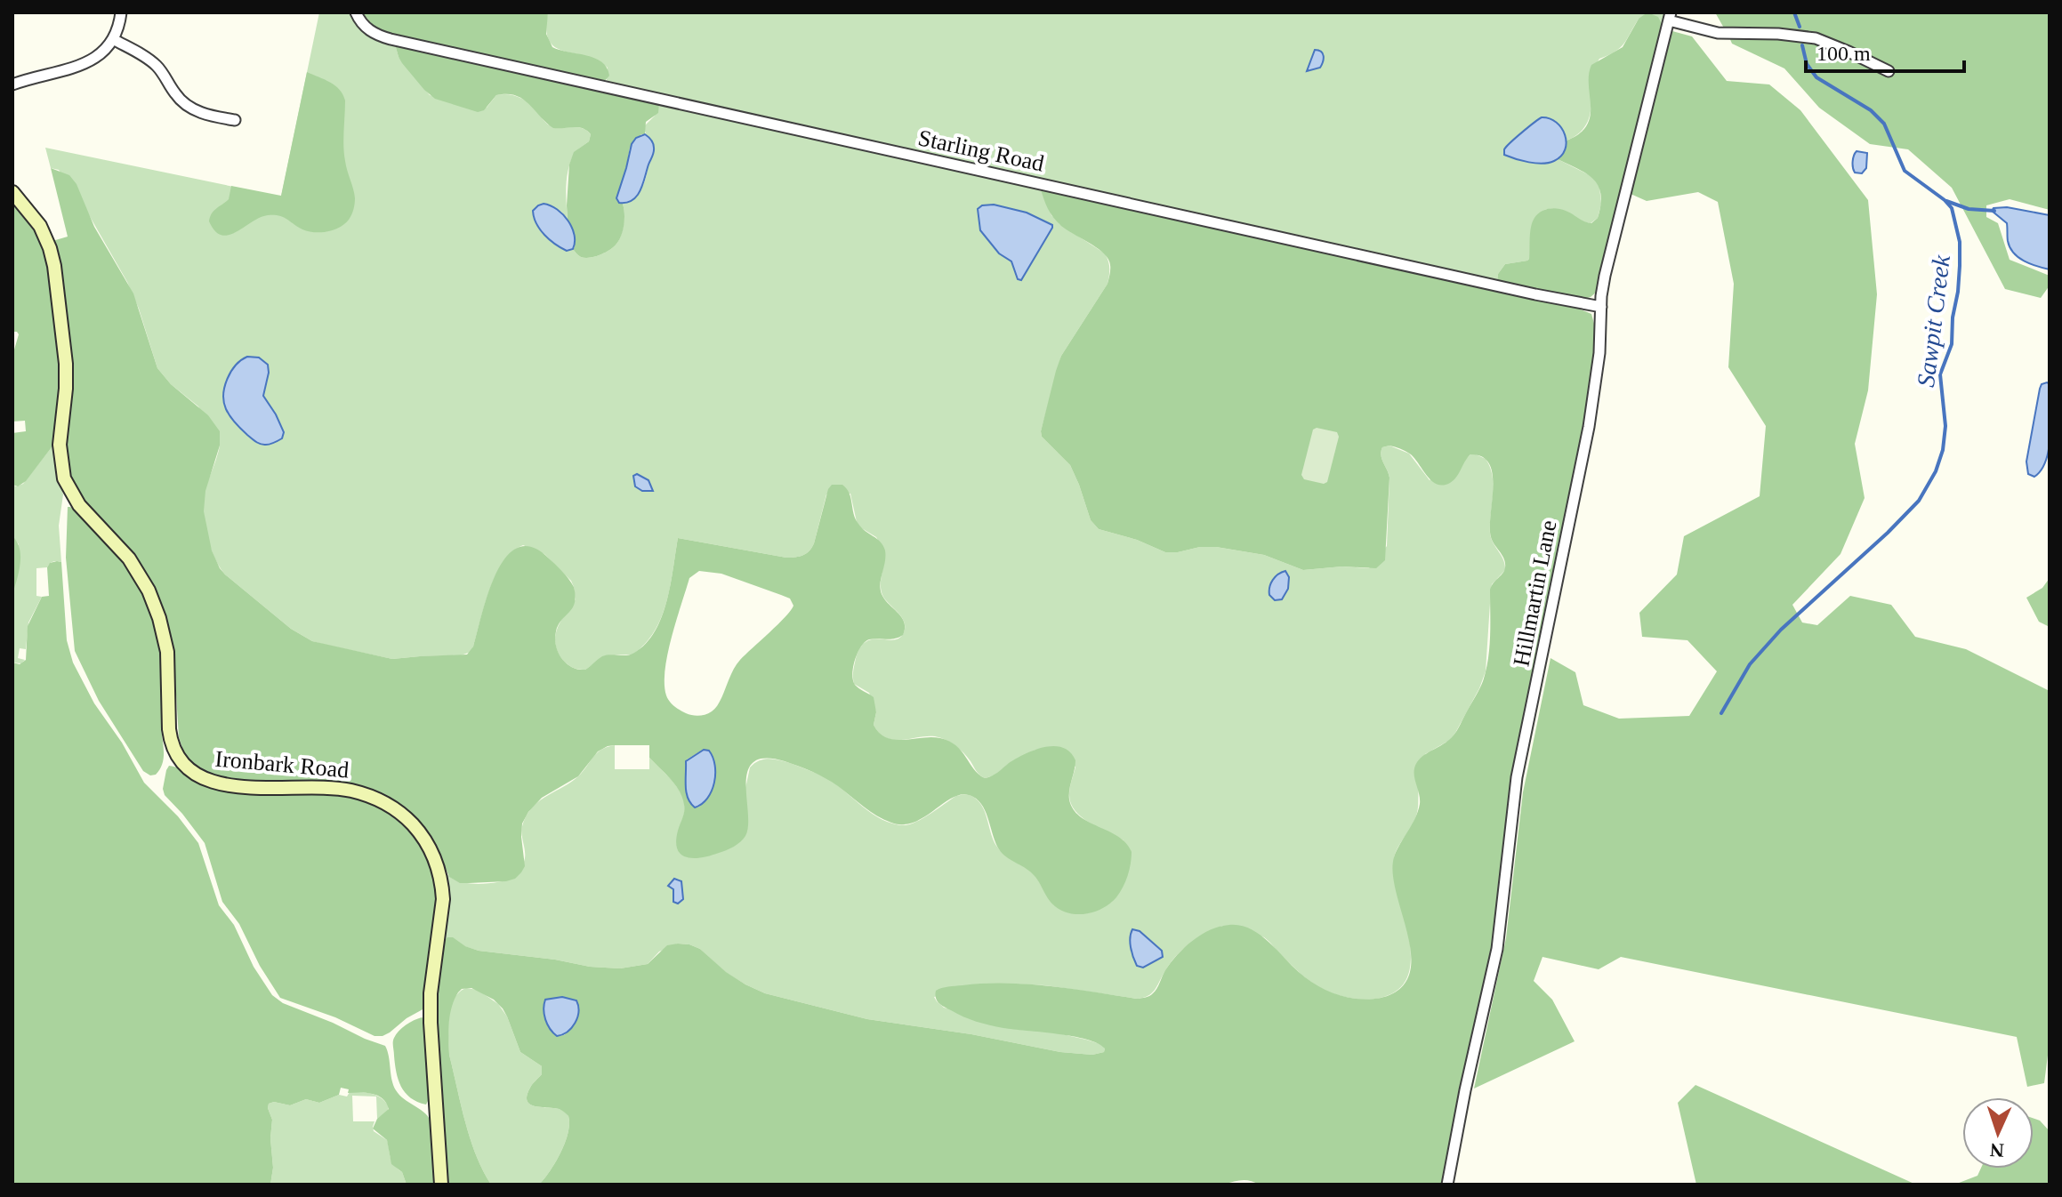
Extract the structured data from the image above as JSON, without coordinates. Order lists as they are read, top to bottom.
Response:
{
  "streets": {
    "street": ["Starling Road", "Hillmartin Lane", "Ironbark Road"]
  },
  "crossings": [
    ["Starling Road", "Hillmartin Lane"]
  ],
  "water": ["Sawpit Creek"],
  "scale_bar": "100 m",
  "north": "bottom"
}
